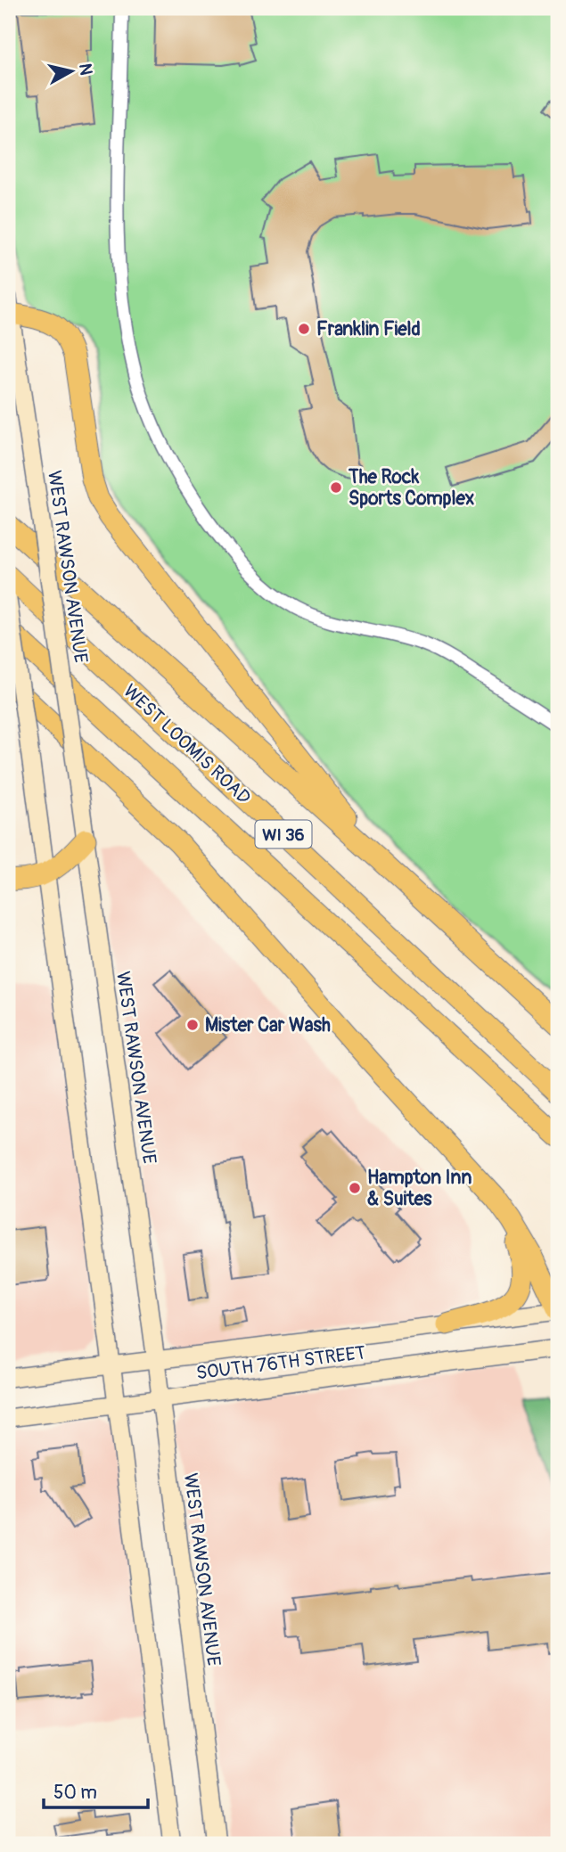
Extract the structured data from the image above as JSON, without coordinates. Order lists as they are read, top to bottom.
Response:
{
  "streets": {
    "main road": [
      "WEST RAWSON AVENUE",
      "WEST LOOMIS ROAD",
      "WI 36",
      "SOUTH 76TH STREET"
    ]
  },
  "crossings": [
    ["WEST RAWSON AVENUE", "SOUTH 76TH STREET"]
  ],
  "places": [
    "Franklin Field",
    "The Rock Sports Complex",
    "Mister Car Wash",
    "Hampton Inn & Suites"
  ],
  "scale_bar": "50 m",
  "north": "right"
}
